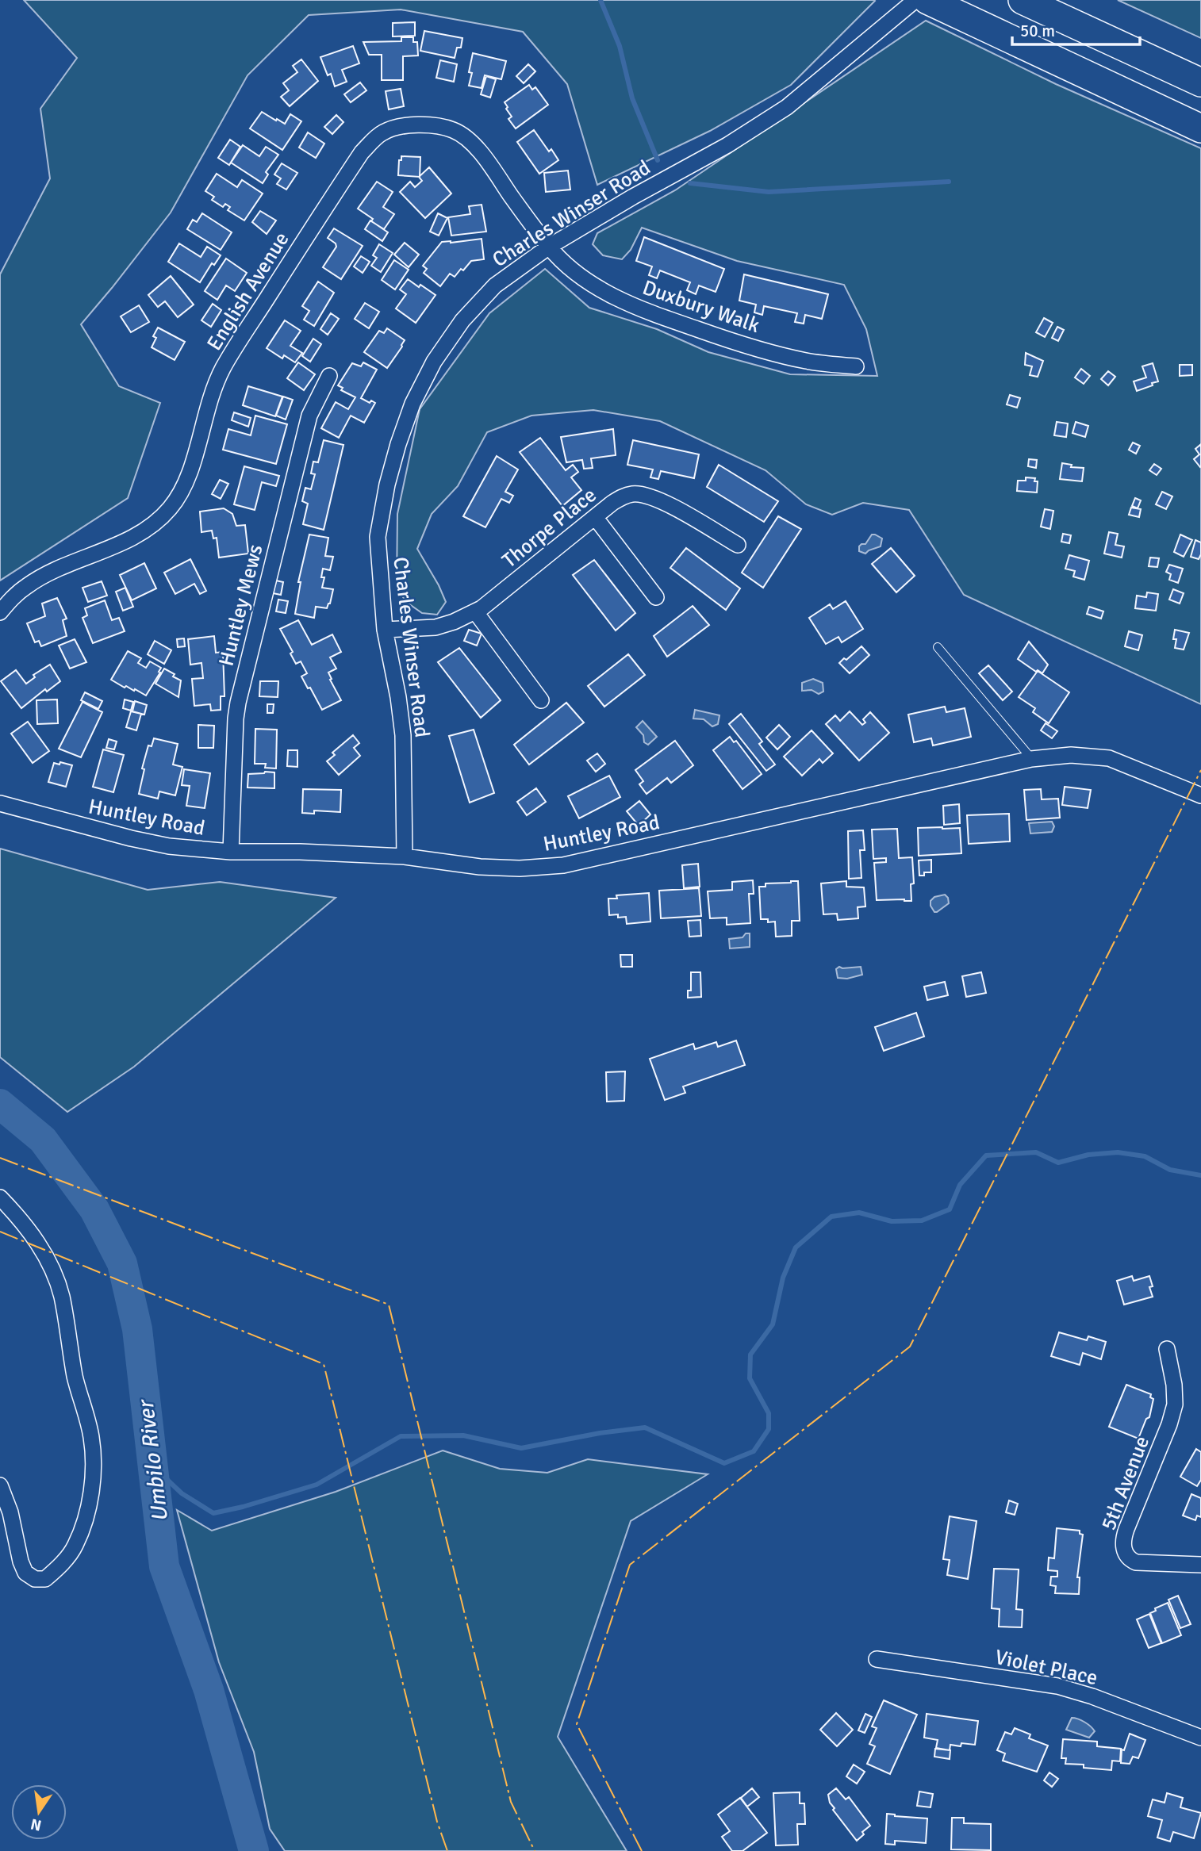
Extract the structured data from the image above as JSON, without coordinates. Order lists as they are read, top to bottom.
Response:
{
  "streets": {
    "street": [
      "Charles Winser Road",
      "English Avenue",
      "Duxbury Walk",
      "Thorpe Place",
      "Huntley Mews",
      "Huntley Road",
      "5th Avenue",
      "Violet Place"
    ]
  },
  "crossings": [
    ["Charles Winser Road", "English Avenue"],
    ["Charles Winser Road", "Duxbury Walk"],
    ["Charles Winser Road", "Thorpe Place"],
    ["Charles Winser Road", "Huntley Road"],
    ["English Avenue", "Duxbury Walk"],
    ["Huntley Mews", "Huntley Road"]
  ],
  "water": ["Umbilo River"],
  "scale_bar": "50 m",
  "north": "bottom"
}
